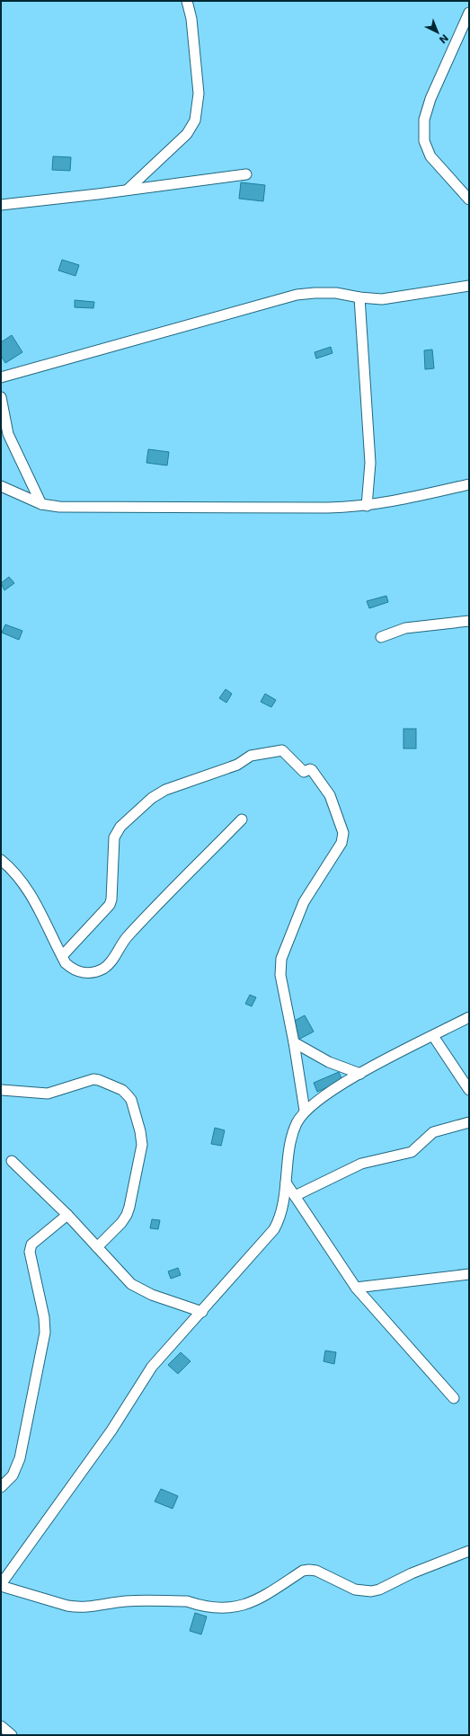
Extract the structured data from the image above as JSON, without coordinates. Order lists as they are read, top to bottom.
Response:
{
  "north": "bottom right"
}
